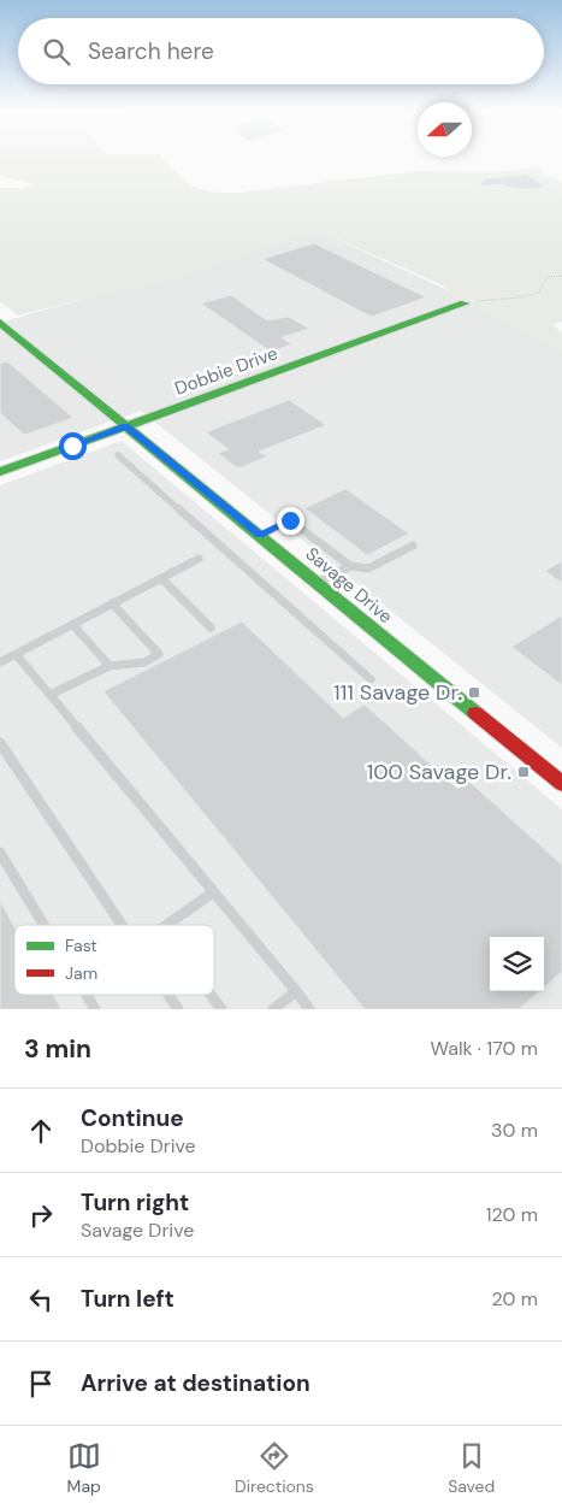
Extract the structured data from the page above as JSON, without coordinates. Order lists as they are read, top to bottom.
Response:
{
  "streets": {
    "street": ["Dobbie Drive", "Savage Drive"]
  },
  "crossings": [
    ["Dobbie Drive", "Savage Drive"]
  ],
  "places": {
    "transit": ["111 Savage Dr.", "100 Savage Dr."]
  },
  "legend": ["Fast", "Jam"],
  "north": "left",
  "page": {
    "search": "Search here",
    "heading": ["3 min", "Walk · 170 m"],
    "list": [
      ["Continue", "Dobbie Drive", "30 m"],
      ["Turn right", "Savage Drive", "120 m"],
      ["Turn left", "20 m"],
      "Arrive at destination"
    ],
    "nav": ["Map", "Directions", "Saved"]
  }
}
